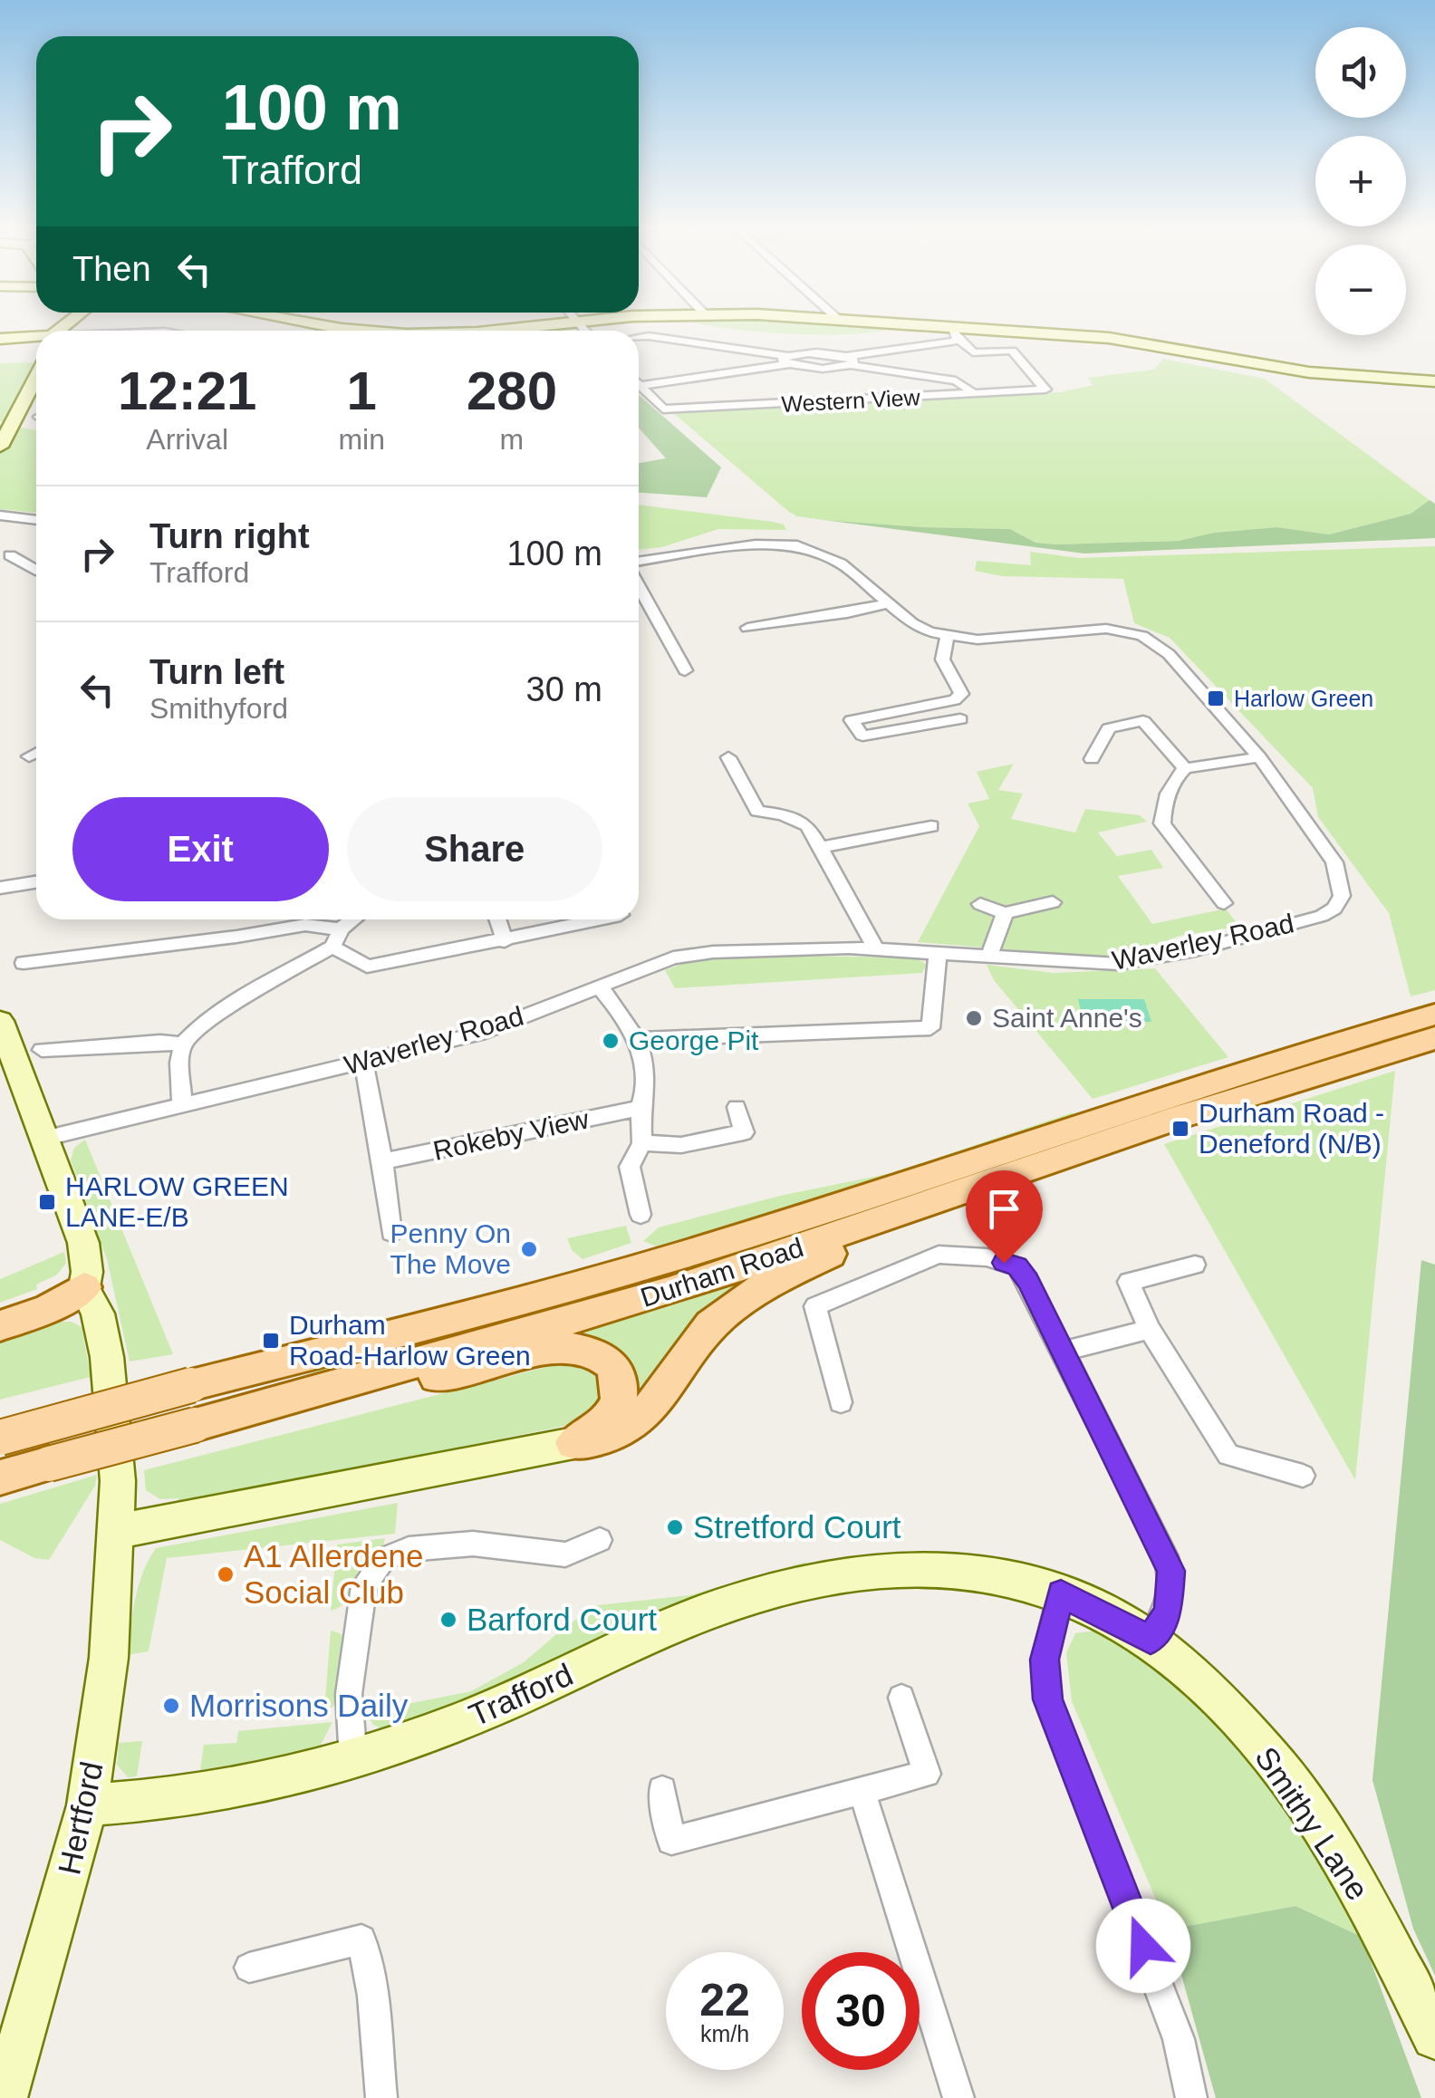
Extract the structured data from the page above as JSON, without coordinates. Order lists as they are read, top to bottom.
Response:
{
  "streets": {
    "main road": ["Durham Road"],
    "street": [
      "Western View",
      "Waverley Road",
      "Rokeby View",
      "Trafford",
      "Hertford",
      "Smithy Lane"
    ]
  },
  "crossings": [
    ["Trafford", "Hertford"],
    ["Trafford", "Smithy Lane"]
  ],
  "places": {
    "transit": [
      "Harlow Green",
      "Durham Road - Deneford (N/B)",
      "HARLOW GREEN LANE-E/B",
      "Durham Road-Harlow Green"
    ],
    "other": [
      "Saint Anne's",
      "George Pit",
      "Penny On The Move",
      "Stretford Court",
      "A1 Allerdene Social Club",
      "Barford Court",
      "Morrisons Daily"
    ]
  },
  "page": {
    "map_buttons": ["+", "−"],
    "turn": ["100 m", "Trafford"],
    "then": "Then",
    "eta": [
      "12:21",
      "Arrival",
      "1",
      "min",
      "280",
      "m"
    ],
    "list": [
      {
        "name": "Turn right",
        "note": "Trafford",
        "value": "100 m"
      },
      {
        "name": "Turn left",
        "note": "Smithyford",
        "value": "30 m"
      }
    ],
    "buttons": ["Exit", "Share"],
    "speed": "22 km/h",
    "limit": "30"
  }
}
